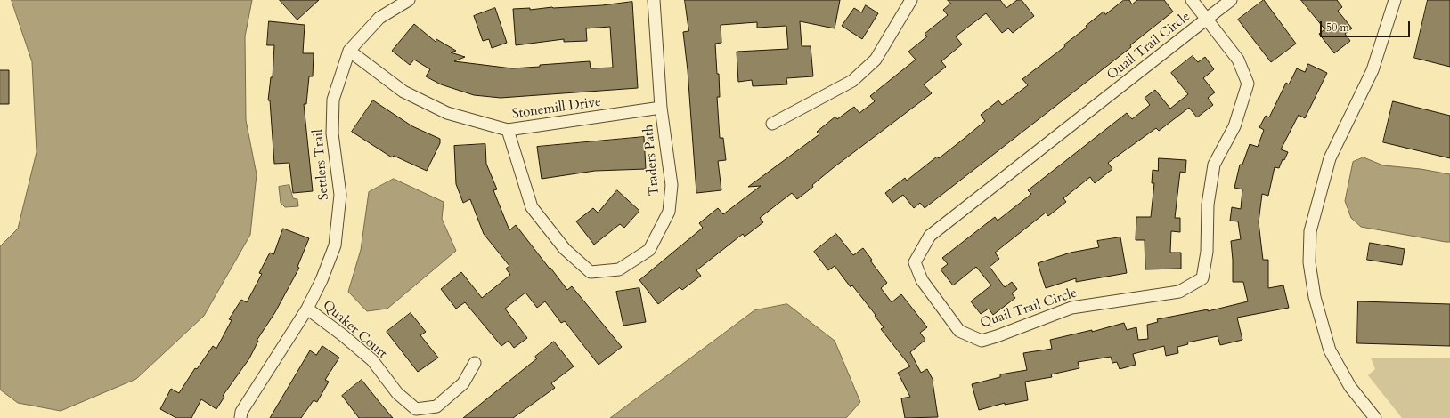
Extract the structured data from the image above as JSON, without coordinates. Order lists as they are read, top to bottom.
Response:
{
  "streets": {
    "street": [
      "Quail Trail Circle",
      "Stonemill Drive",
      "Traders Path",
      "Settlers Trail",
      "Quaker Court"
    ]
  },
  "crossings": [
    ["Stonemill Drive", "Traders Path"],
    ["Stonemill Drive", "Settlers Trail"],
    ["Settlers Trail", "Quaker Court"]
  ],
  "scale_bar": "50 m"
}
